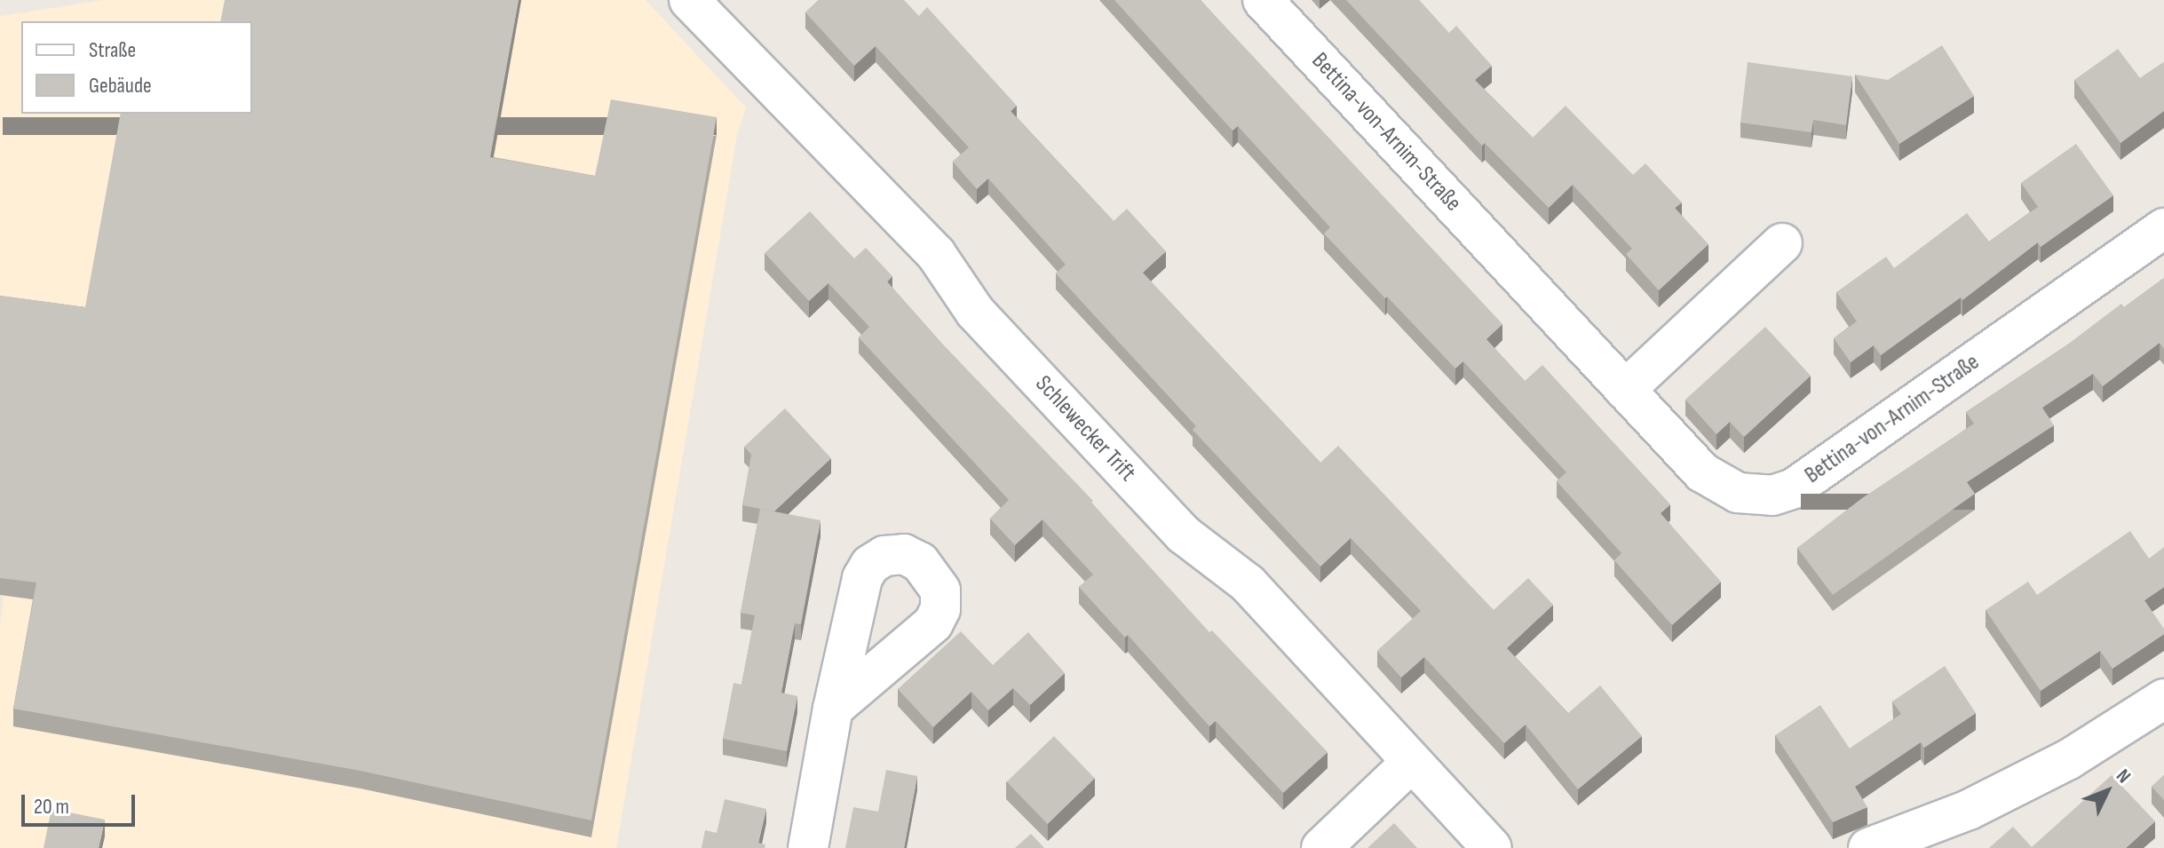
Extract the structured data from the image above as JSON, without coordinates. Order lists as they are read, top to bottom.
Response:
{
  "streets": {
    "street": ["Bettina-von-Arnim-Straße", "Schlewecker Trift"]
  },
  "legend": ["Straße", "Gebäude"],
  "scale_bar": "20 m",
  "north": "top right"
}
